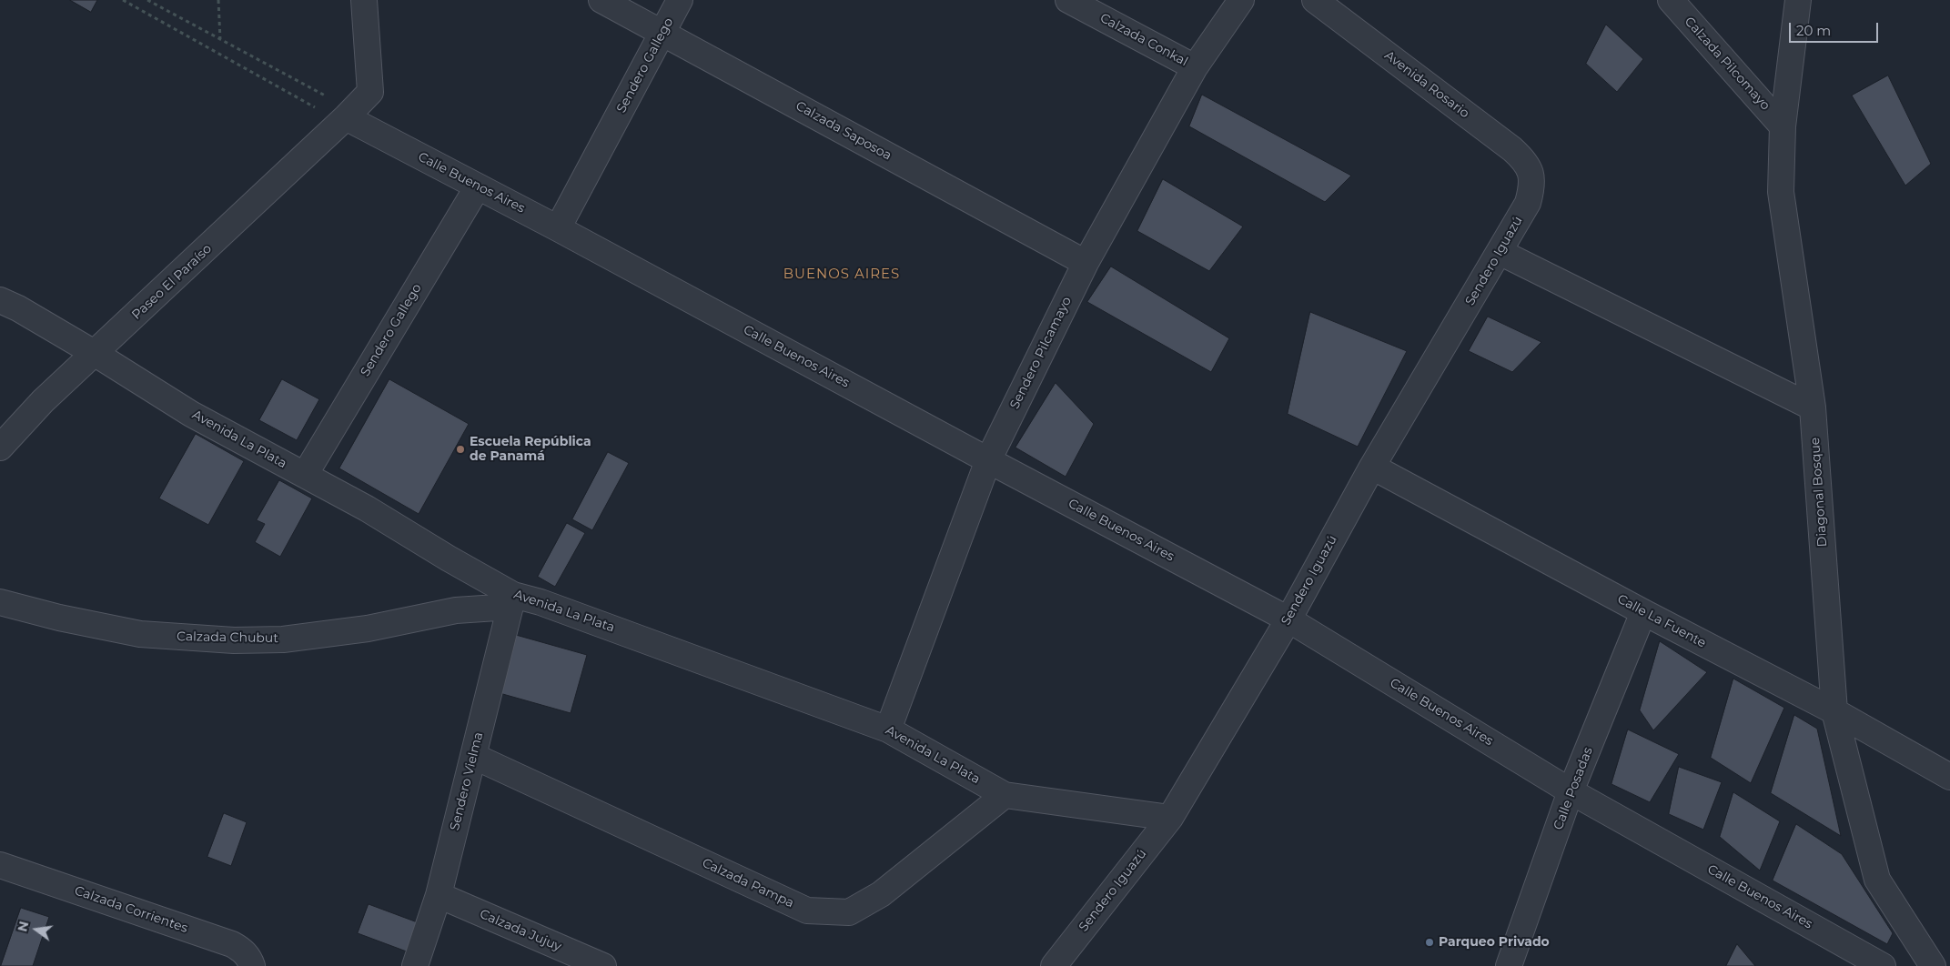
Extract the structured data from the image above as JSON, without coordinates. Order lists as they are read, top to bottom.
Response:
{
  "streets": {
    "street": [
      "Calzada Conkal",
      "Calzada Pilcomayo",
      "Sendero Gallego",
      "Avenida Rosario",
      "Calzada Saposoa",
      "Calle Buenos Aires",
      "Sendero Iguazú",
      "Paseo El Paraíso",
      "Sendero Pilcamayo",
      "Avenida La Plata",
      "Diagonal Bosque",
      "Calle La Fuente",
      "Calzada Chubut",
      "Sendero Vielma",
      "Calle Posadas",
      "Calzada Pampa",
      "Calzada Corrientes",
      "Calzada Jujuy"
    ]
  },
  "crossings": [
    ["Calzada Conkal", "Sendero Pilcamayo"],
    ["Calzada Pilcomayo", "Diagonal Bosque"],
    ["Sendero Gallego", "Calzada Saposoa"],
    ["Sendero Gallego", "Calle Buenos Aires"],
    ["Sendero Gallego", "Avenida La Plata"],
    ["Avenida Rosario", "Sendero Iguazú"],
    ["Calzada Saposoa", "Sendero Pilcamayo"],
    ["Calle Buenos Aires", "Sendero Iguazú"],
    ["Calle Buenos Aires", "Paseo El Paraíso"],
    ["Calle Buenos Aires", "Sendero Pilcamayo"],
    ["Calle Buenos Aires", "Calle Posadas"],
    ["Sendero Iguazú", "Avenida La Plata"],
    ["Sendero Iguazú", "Calle La Fuente"],
    ["Paseo El Paraíso", "Avenida La Plata"],
    ["Sendero Pilcamayo", "Avenida La Plata"],
    ["Avenida La Plata", "Calzada Chubut"],
    ["Avenida La Plata", "Sendero Vielma"],
    ["Avenida La Plata", "Calzada Pampa"],
    ["Diagonal Bosque", "Calle La Fuente"],
    ["Calle La Fuente", "Calle Posadas"],
    ["Calzada Chubut", "Sendero Vielma"],
    ["Sendero Vielma", "Calzada Pampa"],
    ["Sendero Vielma", "Calzada Jujuy"]
  ],
  "districts": ["BUENOS AIRES"],
  "places": ["Escuela República de Panamá", "Parqueo Privado"],
  "scale_bar": "20 m",
  "north": "left"
}
